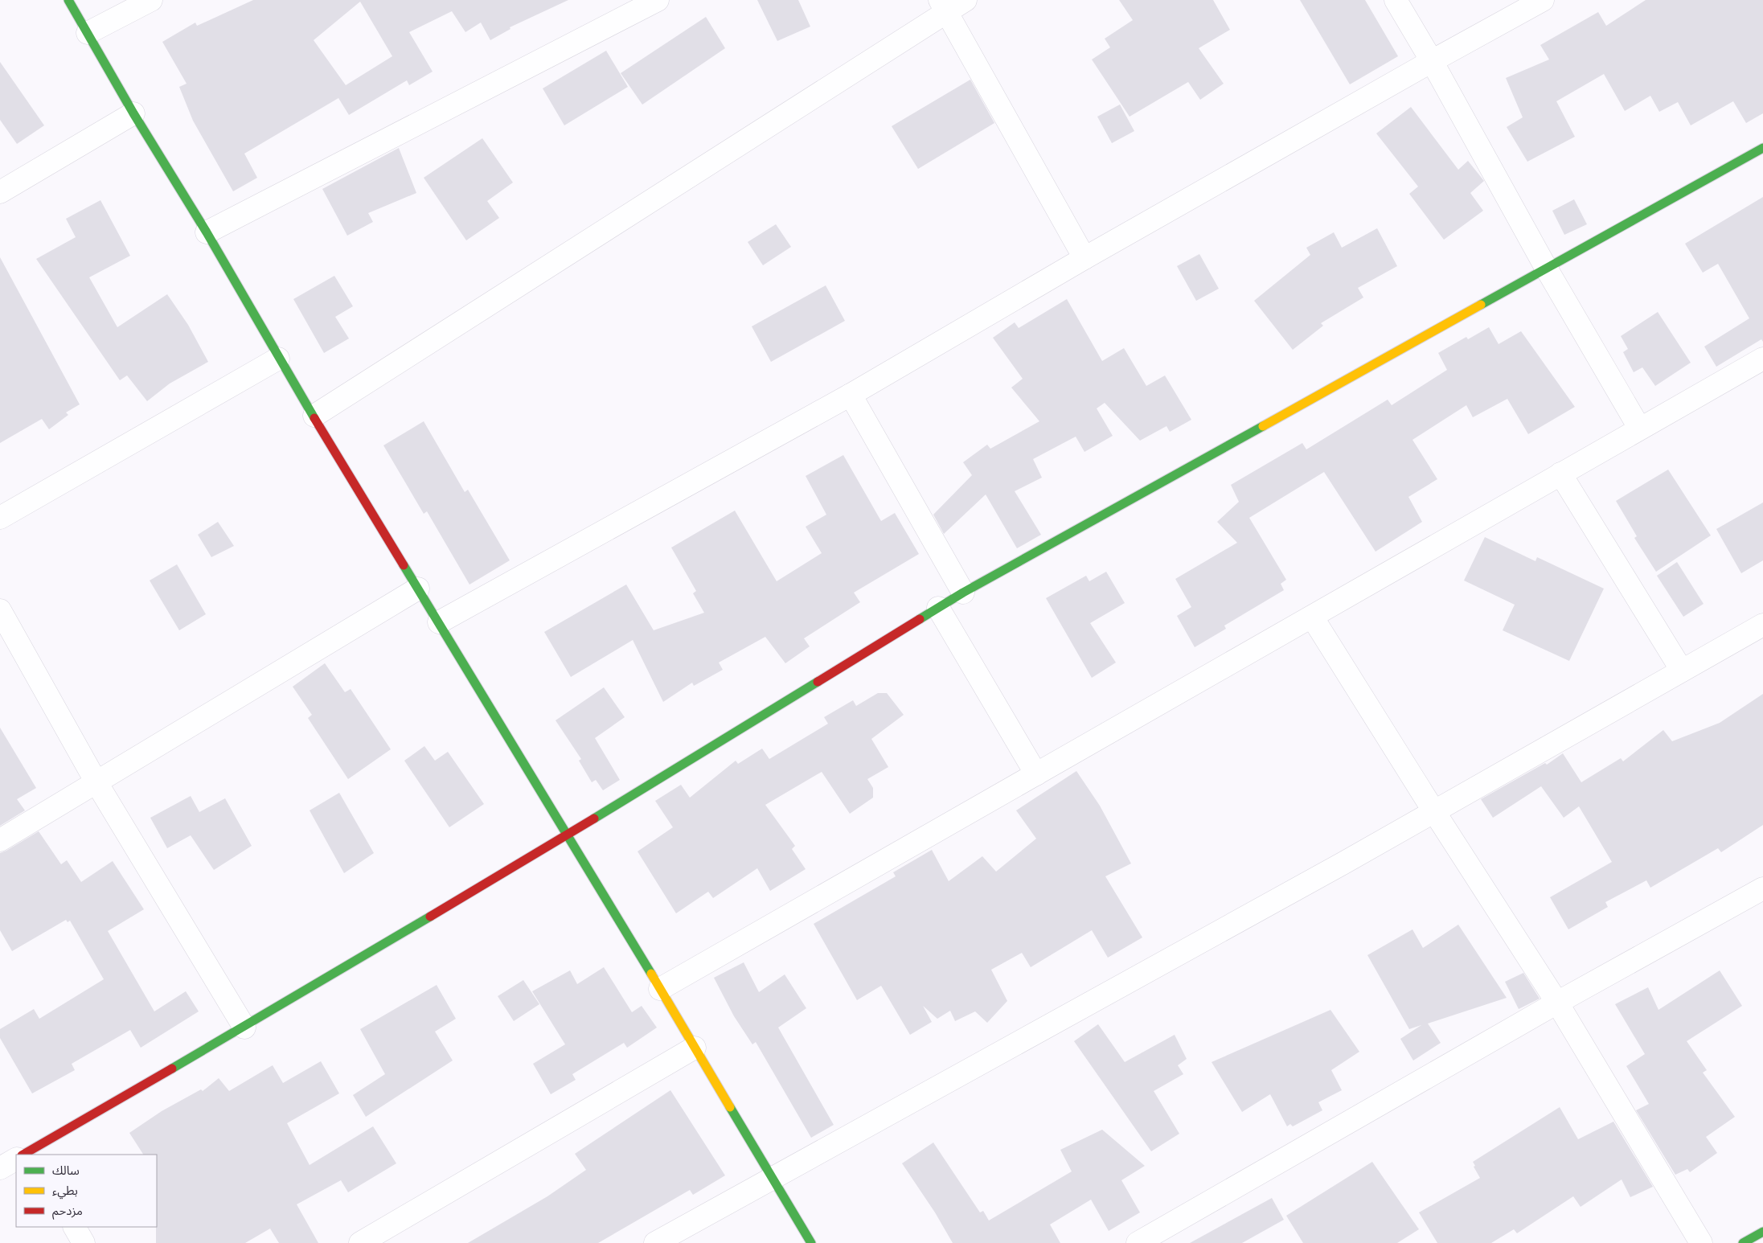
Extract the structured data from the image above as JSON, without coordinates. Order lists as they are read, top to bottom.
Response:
{
  "legend": ["سالك", "بطيء", "مزدحم"]
}
